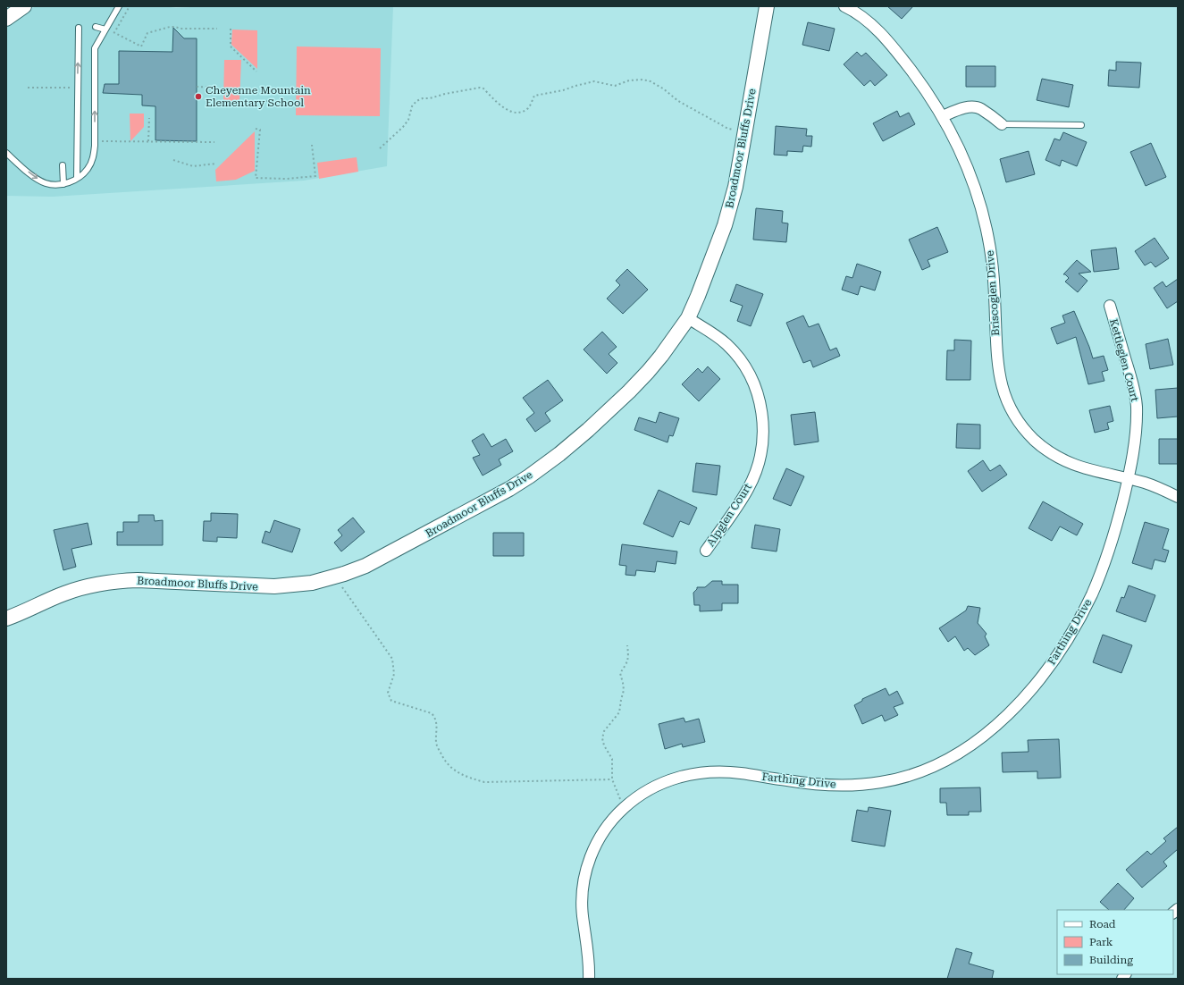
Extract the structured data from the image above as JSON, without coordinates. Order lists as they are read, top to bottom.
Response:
{
  "streets": {
    "street": [
      "Broadmoor Bluffs Drive",
      "Briscoglen Drive",
      "Kettleglen Court",
      "Alpglen Court",
      "Farthing Drive"
    ]
  },
  "crossings": [
    ["Broadmoor Bluffs Drive", "Alpglen Court"],
    ["Briscoglen Drive", "Kettleglen Court"],
    ["Briscoglen Drive", "Farthing Drive"],
    ["Kettleglen Court", "Farthing Drive"]
  ],
  "places": ["Cheyenne Mountain Elementary School"],
  "legend": ["Road", "Park", "Building"]
}
